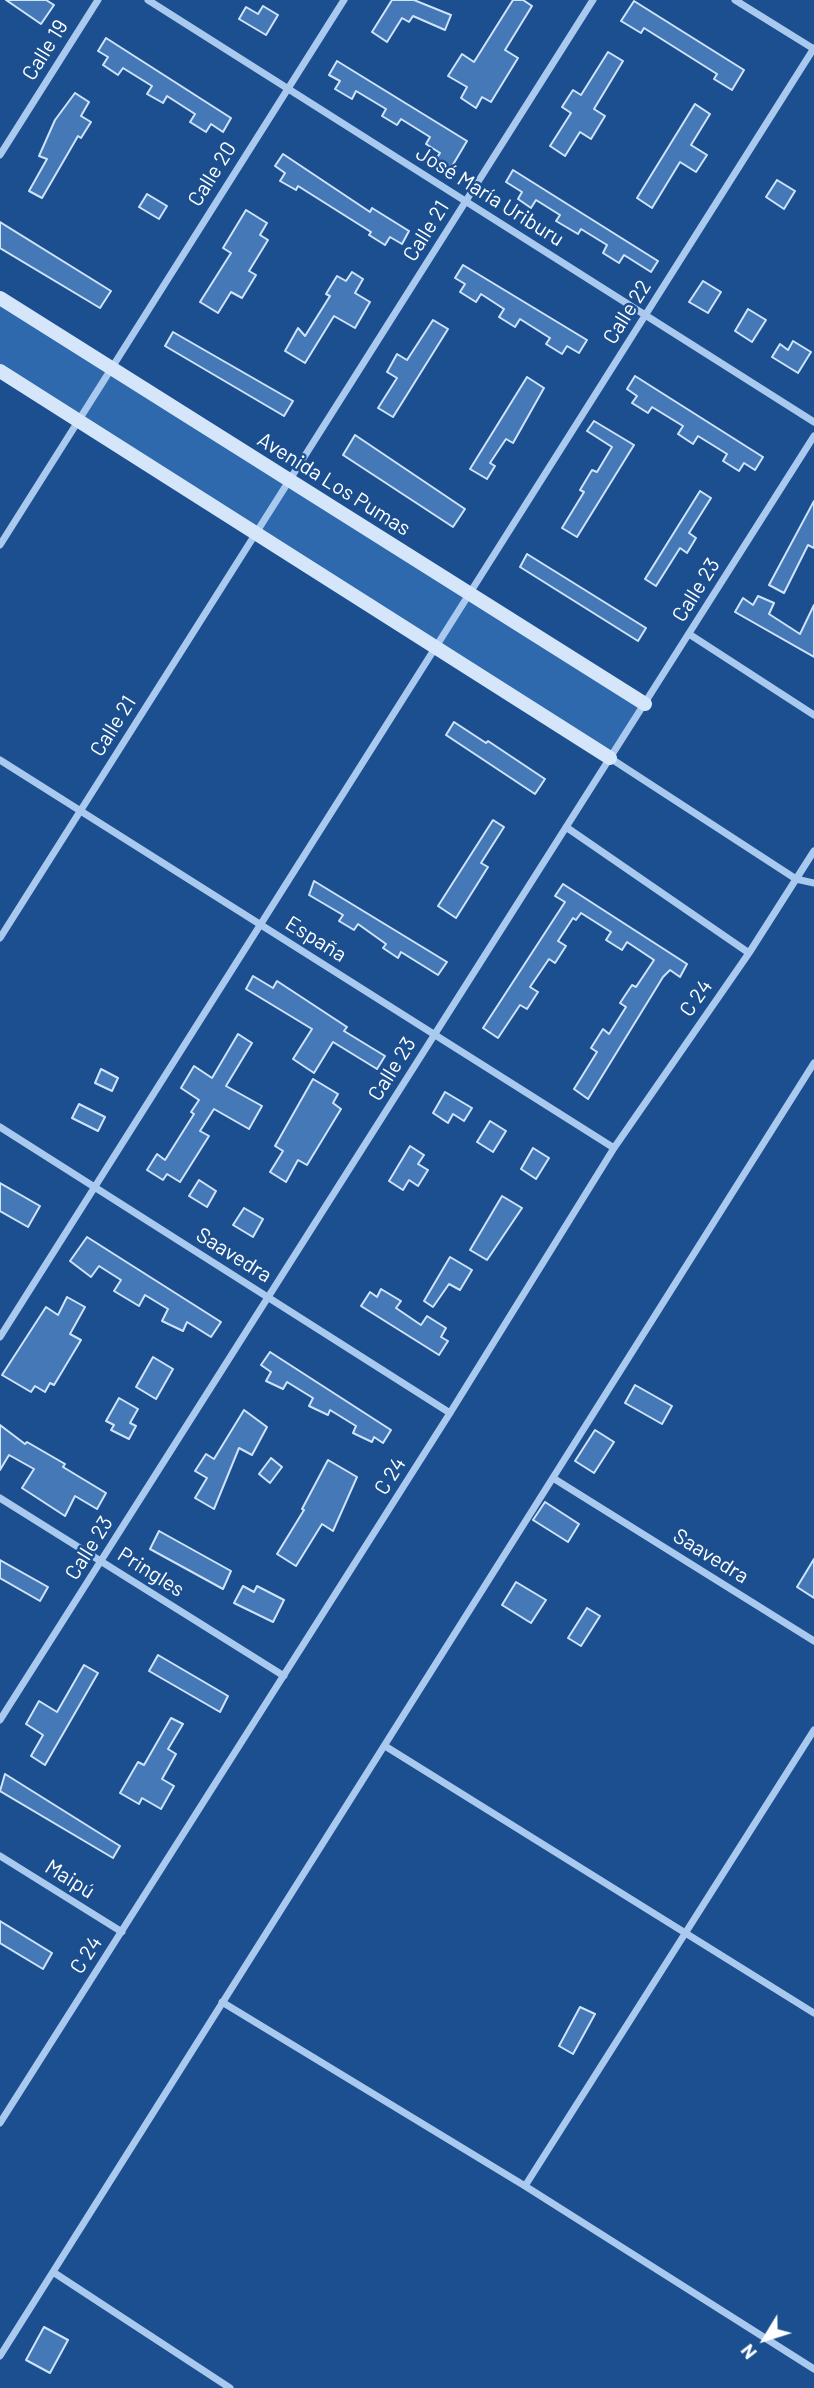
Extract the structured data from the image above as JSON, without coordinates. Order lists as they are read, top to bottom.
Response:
{
  "streets": {
    "main road": ["Avenida Los Pumas"],
    "street": [
      "Calle 19",
      "Calle 20",
      "José María Uriburu",
      "Calle 21",
      "Calle 22",
      "Calle 23",
      "España",
      "C 24",
      "Saavedra",
      "Pringles",
      "Maipú"
    ]
  },
  "crossings": [
    ["Calle 20", "José María Uriburu"],
    ["Calle 20", "Avenida Los Pumas"],
    ["José María Uriburu", "Calle 21"],
    ["José María Uriburu", "Calle 22"],
    ["Calle 21", "Avenida Los Pumas"],
    ["Calle 21", "España"],
    ["Calle 22", "Avenida Los Pumas"],
    ["Calle 22", "España"],
    ["Calle 22", "Saavedra"],
    ["Avenida Los Pumas", "Calle 23"],
    ["Calle 23", "España"],
    ["Calle 23", "Saavedra"],
    ["Calle 23", "Pringles"],
    ["España", "C 24"],
    ["C 24", "Saavedra"],
    ["C 24", "Pringles"],
    ["C 24", "Maipú"]
  ],
  "north": "bottom left"
}
